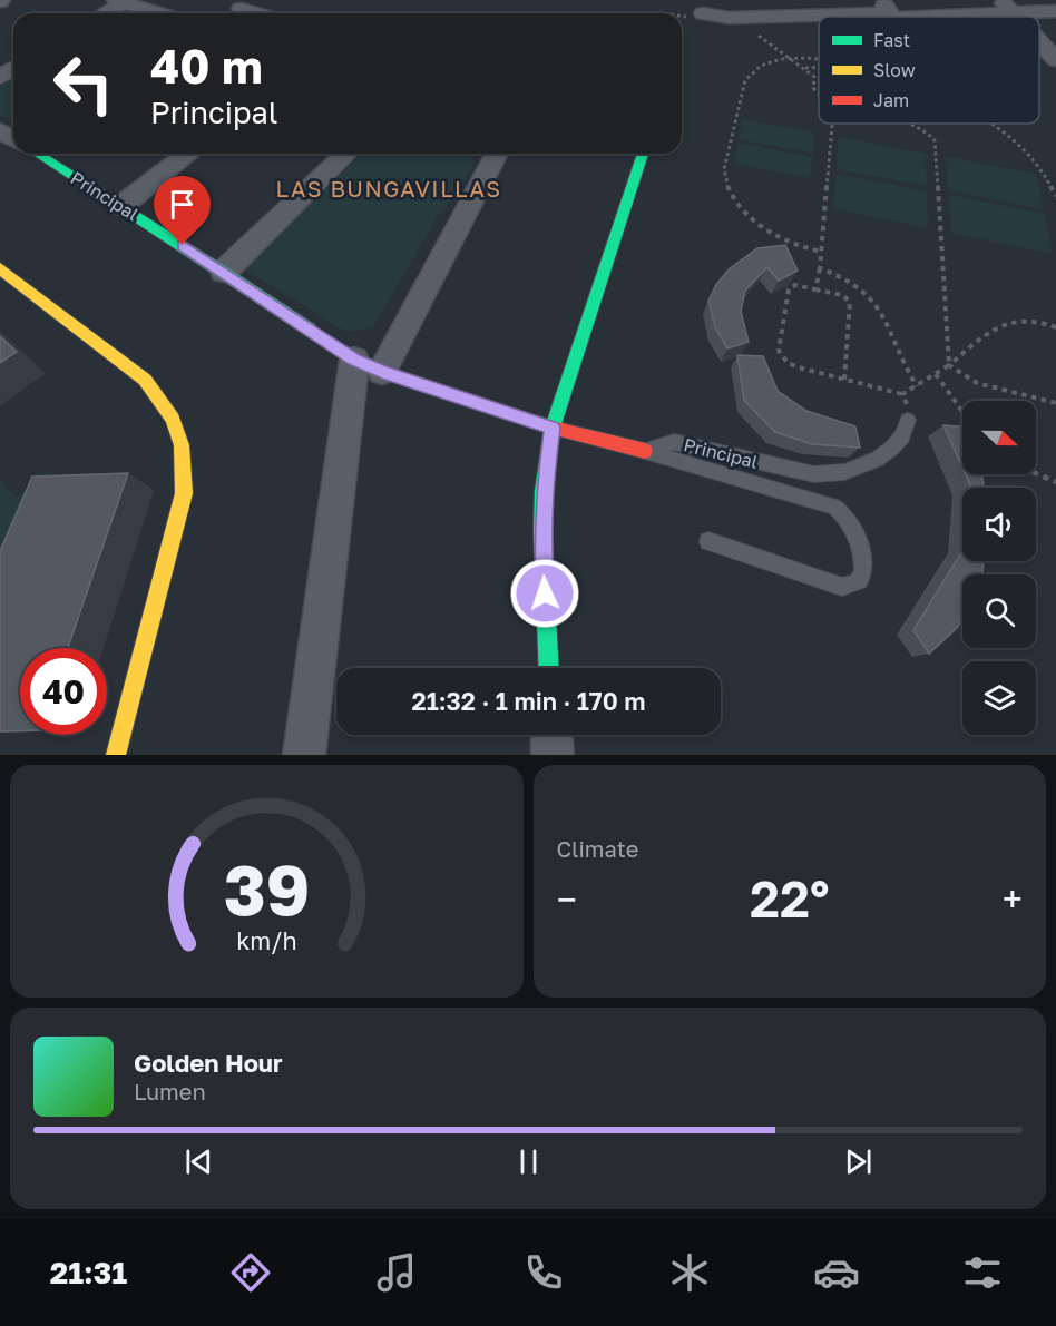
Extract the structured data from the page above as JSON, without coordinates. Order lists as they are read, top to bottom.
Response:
{
  "streets": {
    "street": ["Principal"]
  },
  "districts": ["LAS BUNGAVILLAS"],
  "legend": ["Fast", "Slow", "Jam"],
  "north": "right",
  "page": {
    "turn": ["40 m", "Principal"],
    "limit": "40",
    "trip": "21:32 · 1 min · 170 m",
    "tile": "Climate",
    "heat": ["−", "22°", "+"],
    "song": ["Golden Hour", "Lumen"],
    "tabs": "21:31",
    "gauge": ["39", "km/h"]
  }
}
